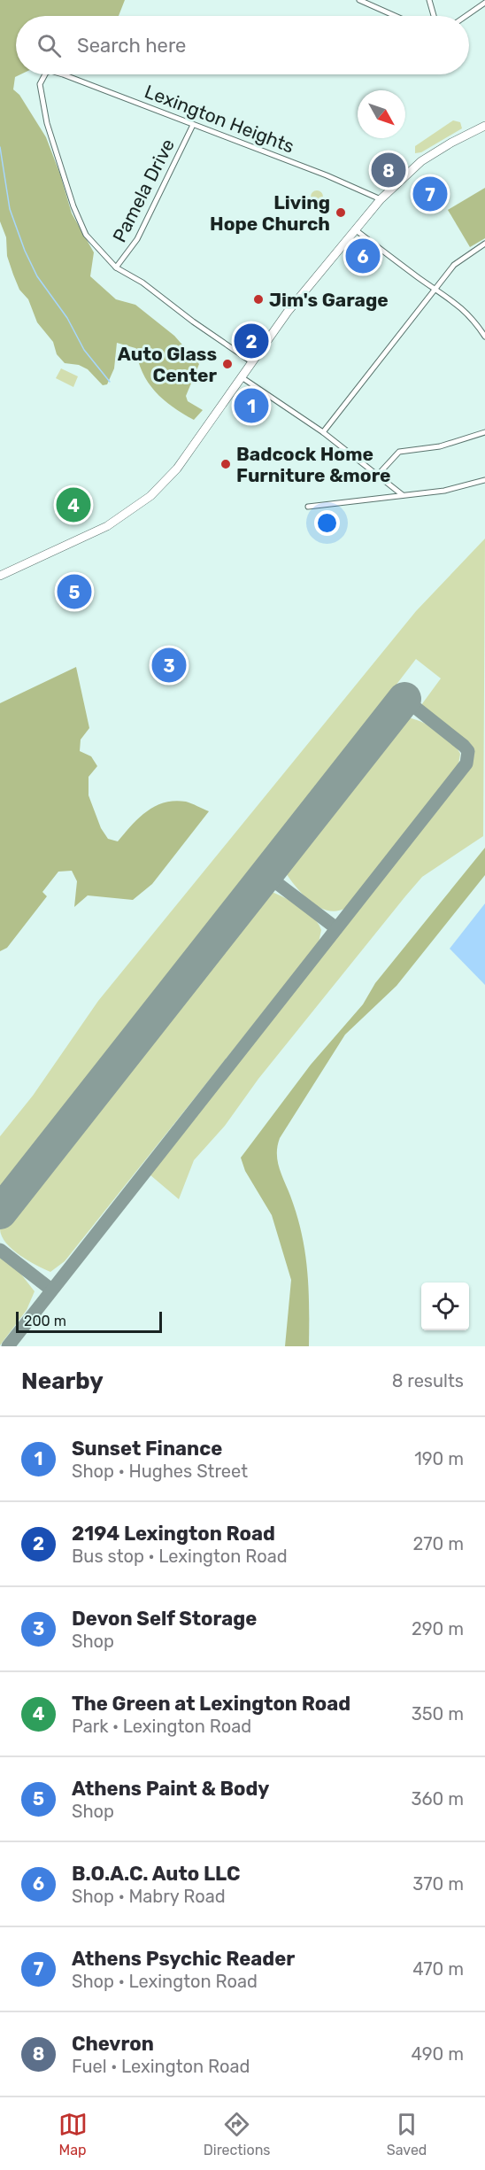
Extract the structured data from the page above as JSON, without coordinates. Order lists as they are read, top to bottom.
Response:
{
  "streets": {
    "street": ["Lexington Heights", "Pamela Drive"]
  },
  "crossings": [
    ["Lexington Heights", "Pamela Drive"]
  ],
  "places": [
    "Living Hope Church",
    "Jim's Garage",
    "Auto Glass Center",
    "Badcock Home Furniture &more"
  ],
  "scale_bar": "200 m",
  "north": "bottom right",
  "page": {
    "search": "Search here",
    "pins": [
      "8",
      "7",
      "6",
      "2",
      "1",
      "4",
      "5",
      "3"
    ],
    "scale": "200 m",
    "heading": ["Nearby", "8 results"],
    "list": [
      {
        "mark": "1",
        "name": "Sunset Finance",
        "note": "Shop · Hughes Street",
        "value": "190 m"
      },
      {
        "mark": "2",
        "name": "2194 Lexington Road",
        "note": "Bus stop · Lexington Road",
        "value": "270 m"
      },
      {
        "mark": "3",
        "name": "Devon Self Storage",
        "note": "Shop",
        "value": "290 m"
      },
      {
        "mark": "4",
        "name": "The Green at Lexington Road",
        "note": "Park · Lexington Road",
        "value": "350 m"
      },
      {
        "mark": "5",
        "name": "Athens Paint & Body",
        "note": "Shop",
        "value": "360 m"
      },
      {
        "mark": "6",
        "name": "B.O.A.C. Auto LLC",
        "note": "Shop · Mabry Road",
        "value": "370 m"
      },
      {
        "mark": "7",
        "name": "Athens Psychic Reader",
        "note": "Shop · Lexington Road",
        "value": "470 m"
      },
      {
        "mark": "8",
        "name": "Chevron",
        "note": "Fuel · Lexington Road",
        "value": "490 m"
      }
    ],
    "nav": ["Map", "Directions", "Saved"]
  }
}
